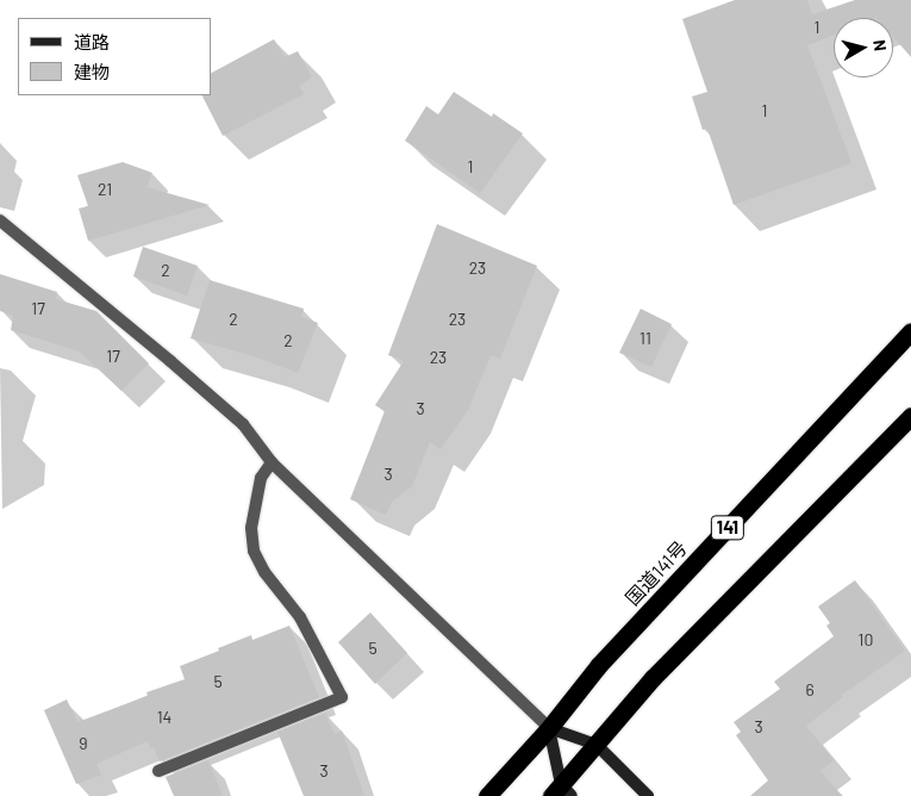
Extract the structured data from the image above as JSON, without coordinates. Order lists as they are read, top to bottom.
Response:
{
  "streets": {
    "highway": ["141", "国道141号"]
  },
  "house_numbers": [
    "1",
    "1",
    "1",
    "21",
    "23",
    "2",
    "17",
    "2",
    "23",
    "11",
    "2",
    "17",
    "23",
    "3",
    "3",
    "10",
    "5",
    "5",
    "6",
    "14",
    "3",
    "9",
    "3"
  ],
  "legend": ["道路", "建物"],
  "north": "right"
}
